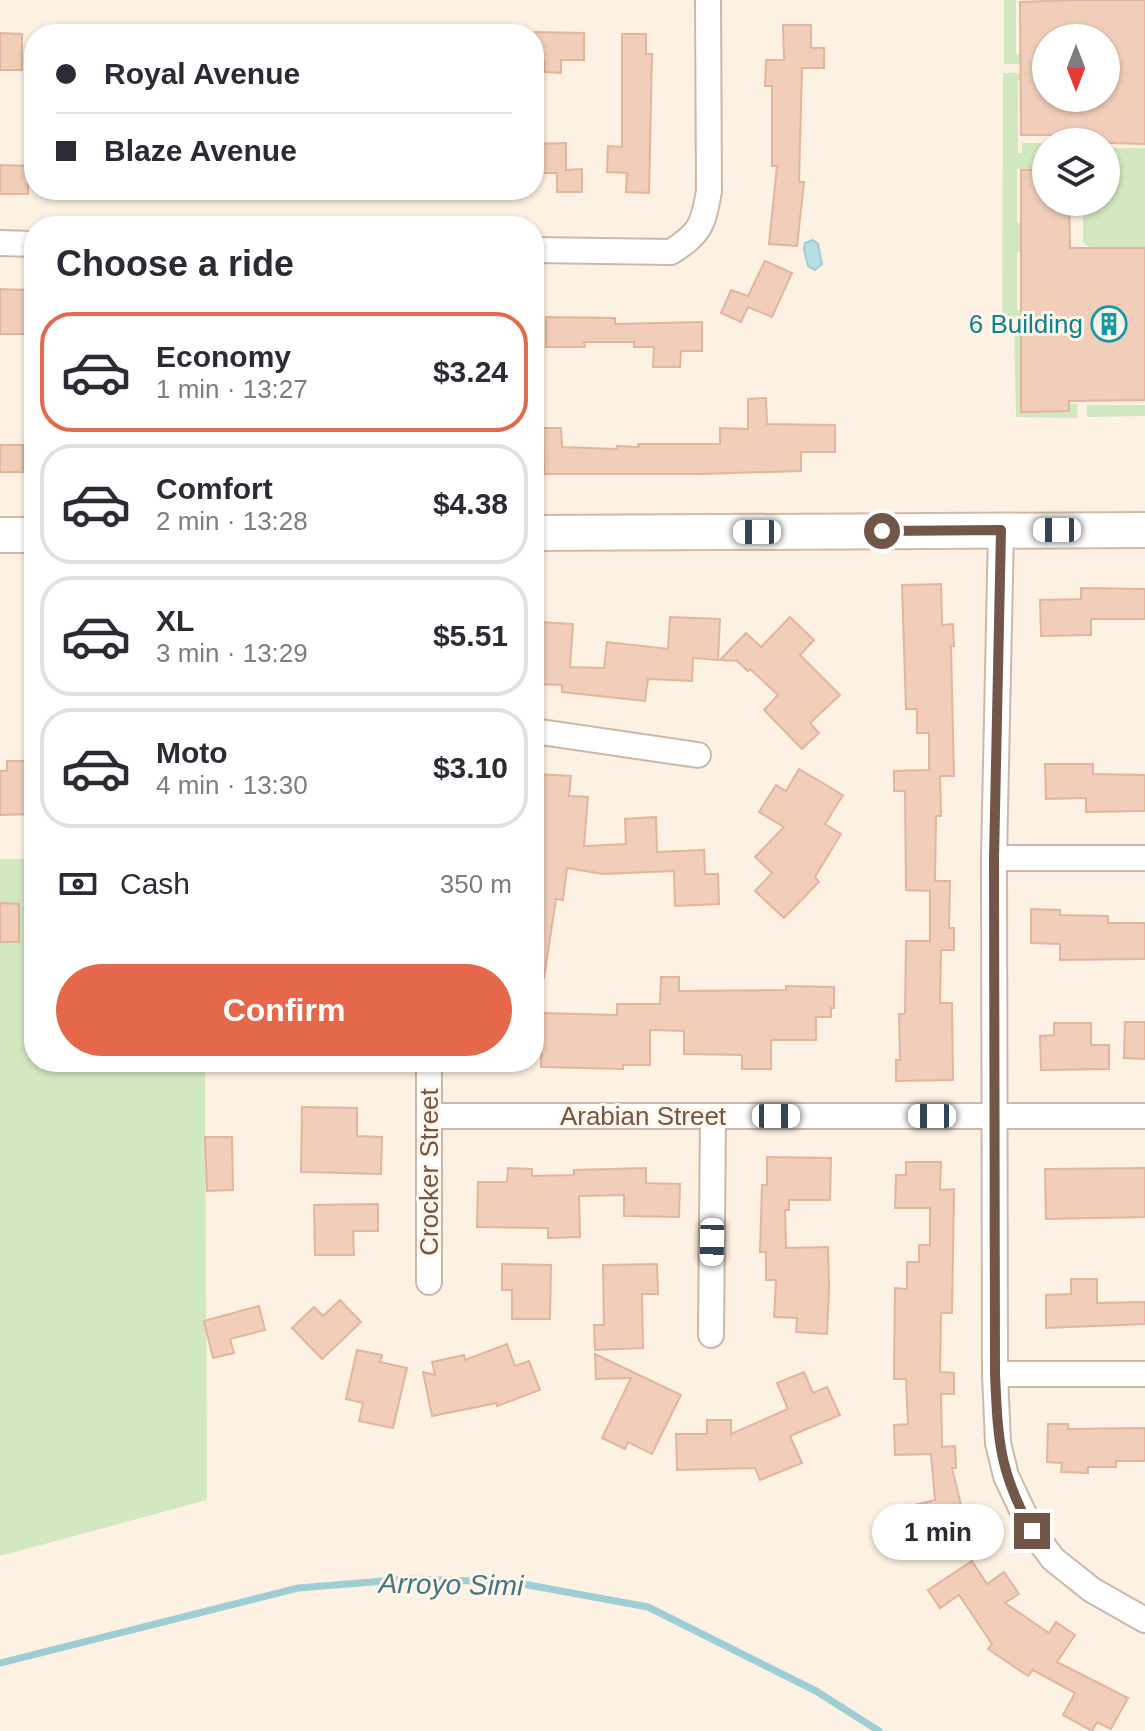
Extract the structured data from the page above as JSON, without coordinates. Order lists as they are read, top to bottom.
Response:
{
  "streets": {
    "street": ["Arabian Street", "Crocker Street"]
  },
  "crossings": [
    ["Arabian Street", "Crocker Street"]
  ],
  "water": ["Arroyo Simi"],
  "places": {
    "building": ["6 Building"]
  },
  "north": "bottom",
  "page": {
    "banner": ["Royal Avenue", "Blaze Avenue"],
    "heading": "Choose a ride",
    "list": [
      {
        "name": "Economy",
        "note": "1 min · 13:27",
        "value": "$3.24"
      },
      {
        "name": "Comfort",
        "note": "2 min · 13:28",
        "value": "$4.38"
      },
      {
        "name": "XL",
        "note": "3 min · 13:29",
        "value": "$5.51"
      },
      {
        "name": "Moto",
        "note": "4 min · 13:30",
        "value": "$3.10"
      }
    ],
    "pay": ["Cash", "350 m"],
    "buttons": "Confirm",
    "bubble": "1 min"
  }
}
